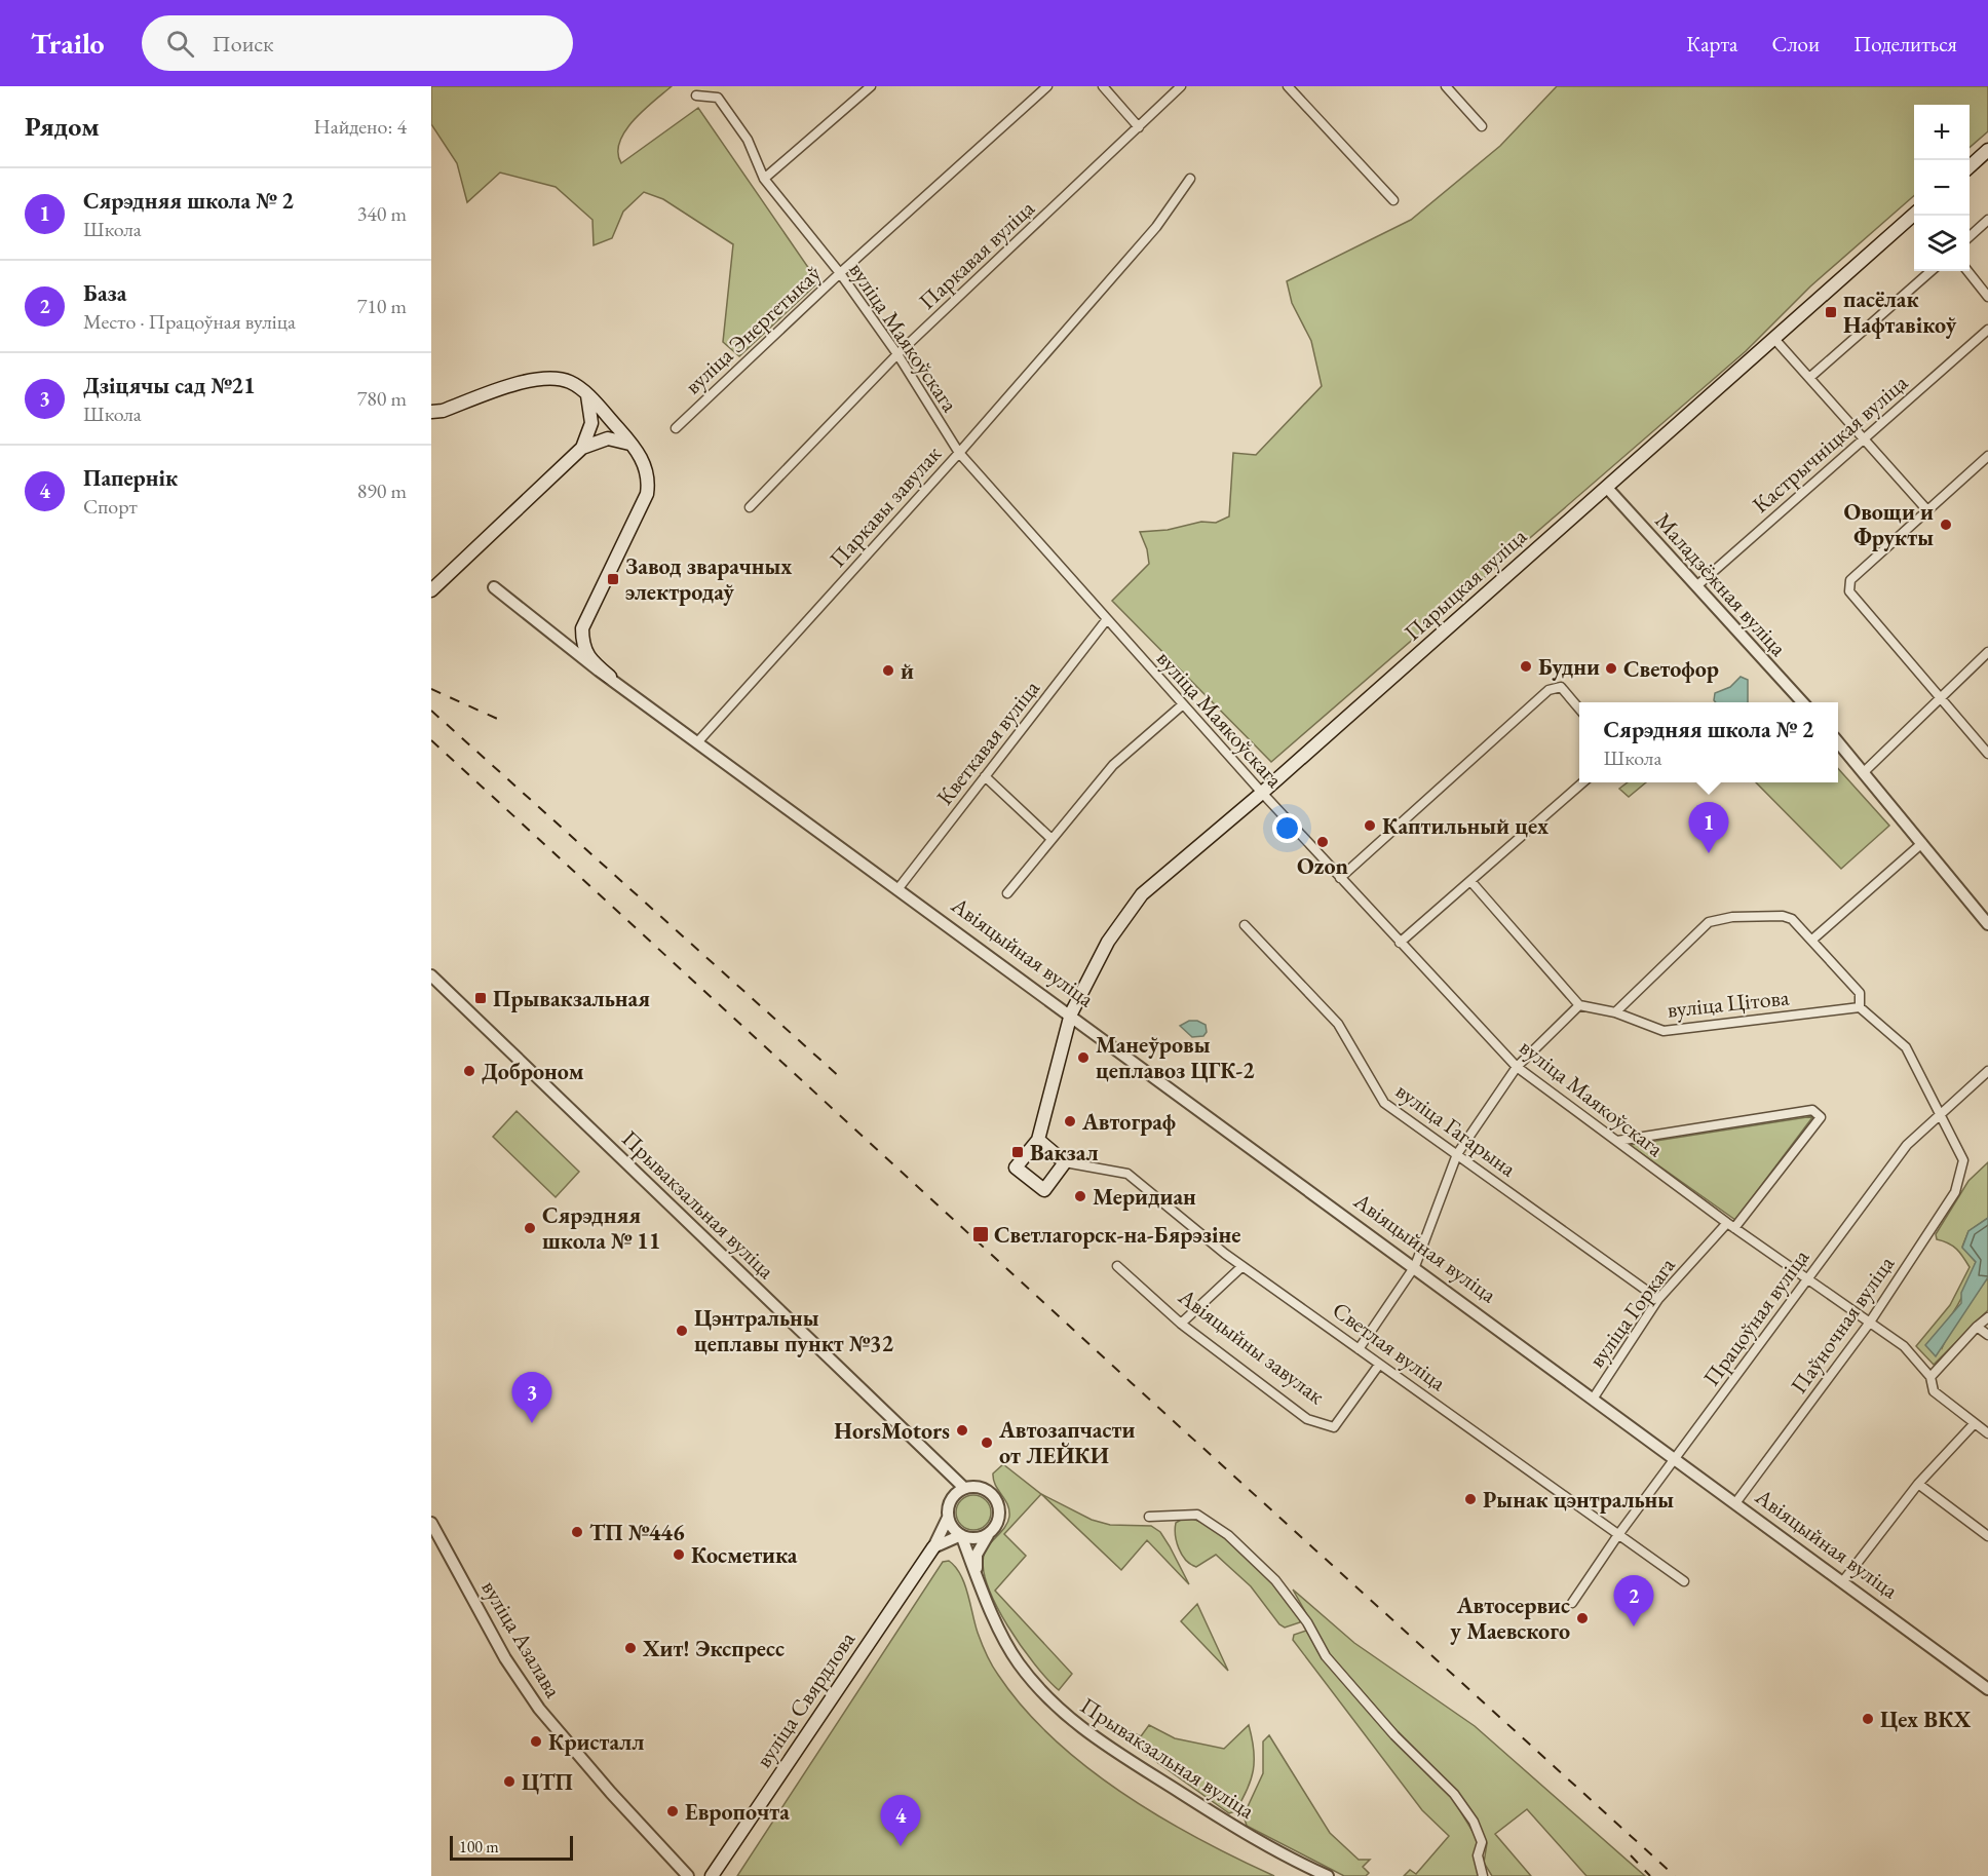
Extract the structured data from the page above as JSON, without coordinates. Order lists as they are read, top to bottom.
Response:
{
  "streets": {
    "main road": ["Парыцкая вуліца", "Авіяцыйная вуліца", "вуліца Свярдлова"],
    "street": [
      "Паркавая вуліца",
      "вуліца Энергетыкаў",
      "вуліца Маякоўскага",
      "Кастрычніцкая вуліца",
      "Паркавы завулак",
      "Маладзёжная вуліца",
      "Кветкавая вуліца",
      "вуліца Цітова",
      "вуліца Гагарына",
      "Прывакзальная вуліца",
      "вуліца Горкага",
      "Працоўная вуліца",
      "Паўночная вуліца",
      "Авіяцыйны завулак",
      "Светлая вуліца",
      "вуліца Азалава"
    ]
  },
  "crossings": [
    ["Паркавая вуліца", "вуліца Маякоўскага"],
    ["вуліца Энергетыкаў", "вуліца Маякоўскага"],
    ["вуліца Маякоўскага", "Паркавы завулак"],
    ["вуліца Маякоўскага", "Парыцкая вуліца"],
    ["вуліца Маякоўскага", "Кветкавая вуліца"],
    ["вуліца Маякоўскага", "вуліца Горкага"],
    ["вуліца Маякоўскага", "Працоўная вуліца"],
    ["вуліца Маякоўскага", "Паўночная вуліца"],
    ["Кастрычніцкая вуліца", "Маладзёжная вуліца"],
    ["Паркавы завулак", "Авіяцыйная вуліца"],
    ["Парыцкая вуліца", "Маладзёжная вуліца"],
    ["Парыцкая вуліца", "Авіяцыйная вуліца"],
    ["Кветкавая вуліца", "Авіяцыйная вуліца"],
    ["Авіяцыйная вуліца", "вуліца Горкага"],
    ["Авіяцыйная вуліца", "Працоўная вуліца"],
    ["Авіяцыйная вуліца", "Паўночная вуліца"],
    ["вуліца Гагарына", "вуліца Горкага"],
    ["Прывакзальная вуліца", "вуліца Свярдлова"],
    ["Працоўная вуліца", "Паўночная вуліца"],
    ["Працоўная вуліца", "Светлая вуліца"],
    ["Авіяцыйны завулак", "Светлая вуліца"]
  ],
  "places": {
    "transit": [
      "пасёлак Нафтавікоў",
      "Завод зварачных электродаў",
      "Прывакзальная",
      "Вакзал",
      "Светлагорск-на-Бярэзіне"
    ],
    "other": [
      "Овощи и Фрукты",
      "Будни",
      "Светофор",
      "й",
      "Каптильный цех",
      "Ozon",
      "Манеўровы цеплавоз ЦГК-2",
      "Доброном",
      "Автограф",
      "Меридиан",
      "Сярэдняя школа № 11",
      "Цэнтральны цеплавы пункт №32",
      "HorsMotors",
      "Автозапчасти от ЛЕЙКИ",
      "Рынак цэнтральны",
      "ТП №446",
      "Косметика",
      "Автосервис у Маевского",
      "Хит! Экспресс",
      "Цех ВКХ",
      "Кристалл",
      "ЦТП",
      "Европочта"
    ]
  },
  "scale_bar": "100 m",
  "page": {
    "header": "Trailo",
    "search": "Поиск",
    "nav": ["Карта", "Слои", "Поделиться"],
    "heading": ["Рядом", "Найдено: 4"],
    "map_buttons": ["+", "−"],
    "list": [
      {
        "mark": "1",
        "name": "Сярэдняя школа № 2",
        "note": "Школа",
        "value": "340 m"
      },
      {
        "mark": "2",
        "name": "База",
        "note": "Место · Працоўная вуліца",
        "value": "710 m"
      },
      {
        "mark": "3",
        "name": "Дзіцячы сад №21",
        "note": "Школа",
        "value": "780 m"
      },
      {
        "mark": "4",
        "name": "Папернік",
        "note": "Спорт",
        "value": "890 m"
      }
    ],
    "popup": ["Сярэдняя школа № 2", "Школа"],
    "pins": [
      "1",
      "3",
      "2",
      "4"
    ],
    "scale": "100 m"
  }
}
